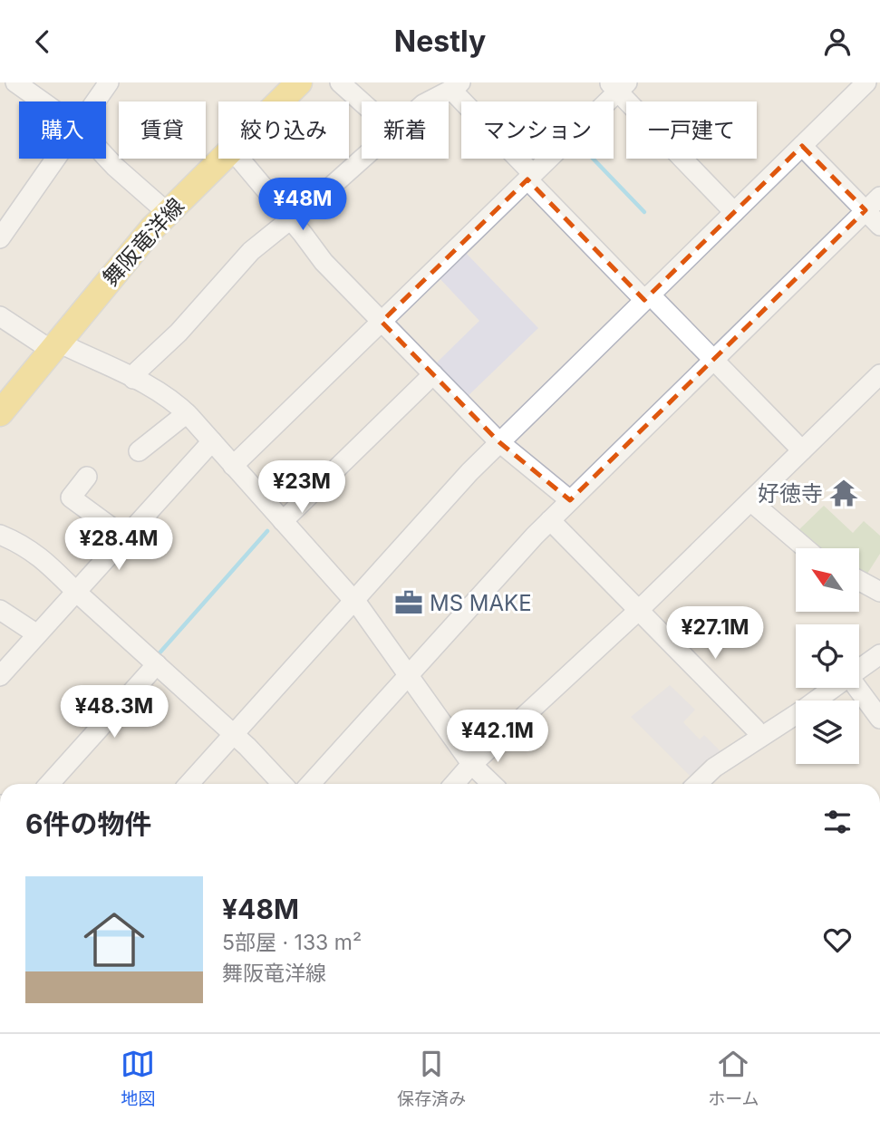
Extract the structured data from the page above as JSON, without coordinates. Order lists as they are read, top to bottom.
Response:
{
  "streets": {
    "main road": ["舞阪竜洋線"]
  },
  "places": {
    "temple": ["好徳寺"],
    "office": ["MS MAKE"]
  },
  "north": "top left",
  "page": {
    "header": "Nestly",
    "chip": [
      "購入",
      "賃貸",
      "絞り込み",
      "新着",
      "マンション",
      "一戸建て"
    ],
    "price": [
      "¥48M",
      "¥23M",
      "¥28.4M",
      "¥27.1M",
      "¥48.3M",
      "¥42.1M"
    ],
    "heading": "6件の物件",
    "list": [
      {
        "name": "¥48M",
        "note": "5部屋 · 133 m² · 舞阪竜洋線"
      }
    ],
    "tabs": ["地図", "保存済み", "ホーム"]
  }
}
